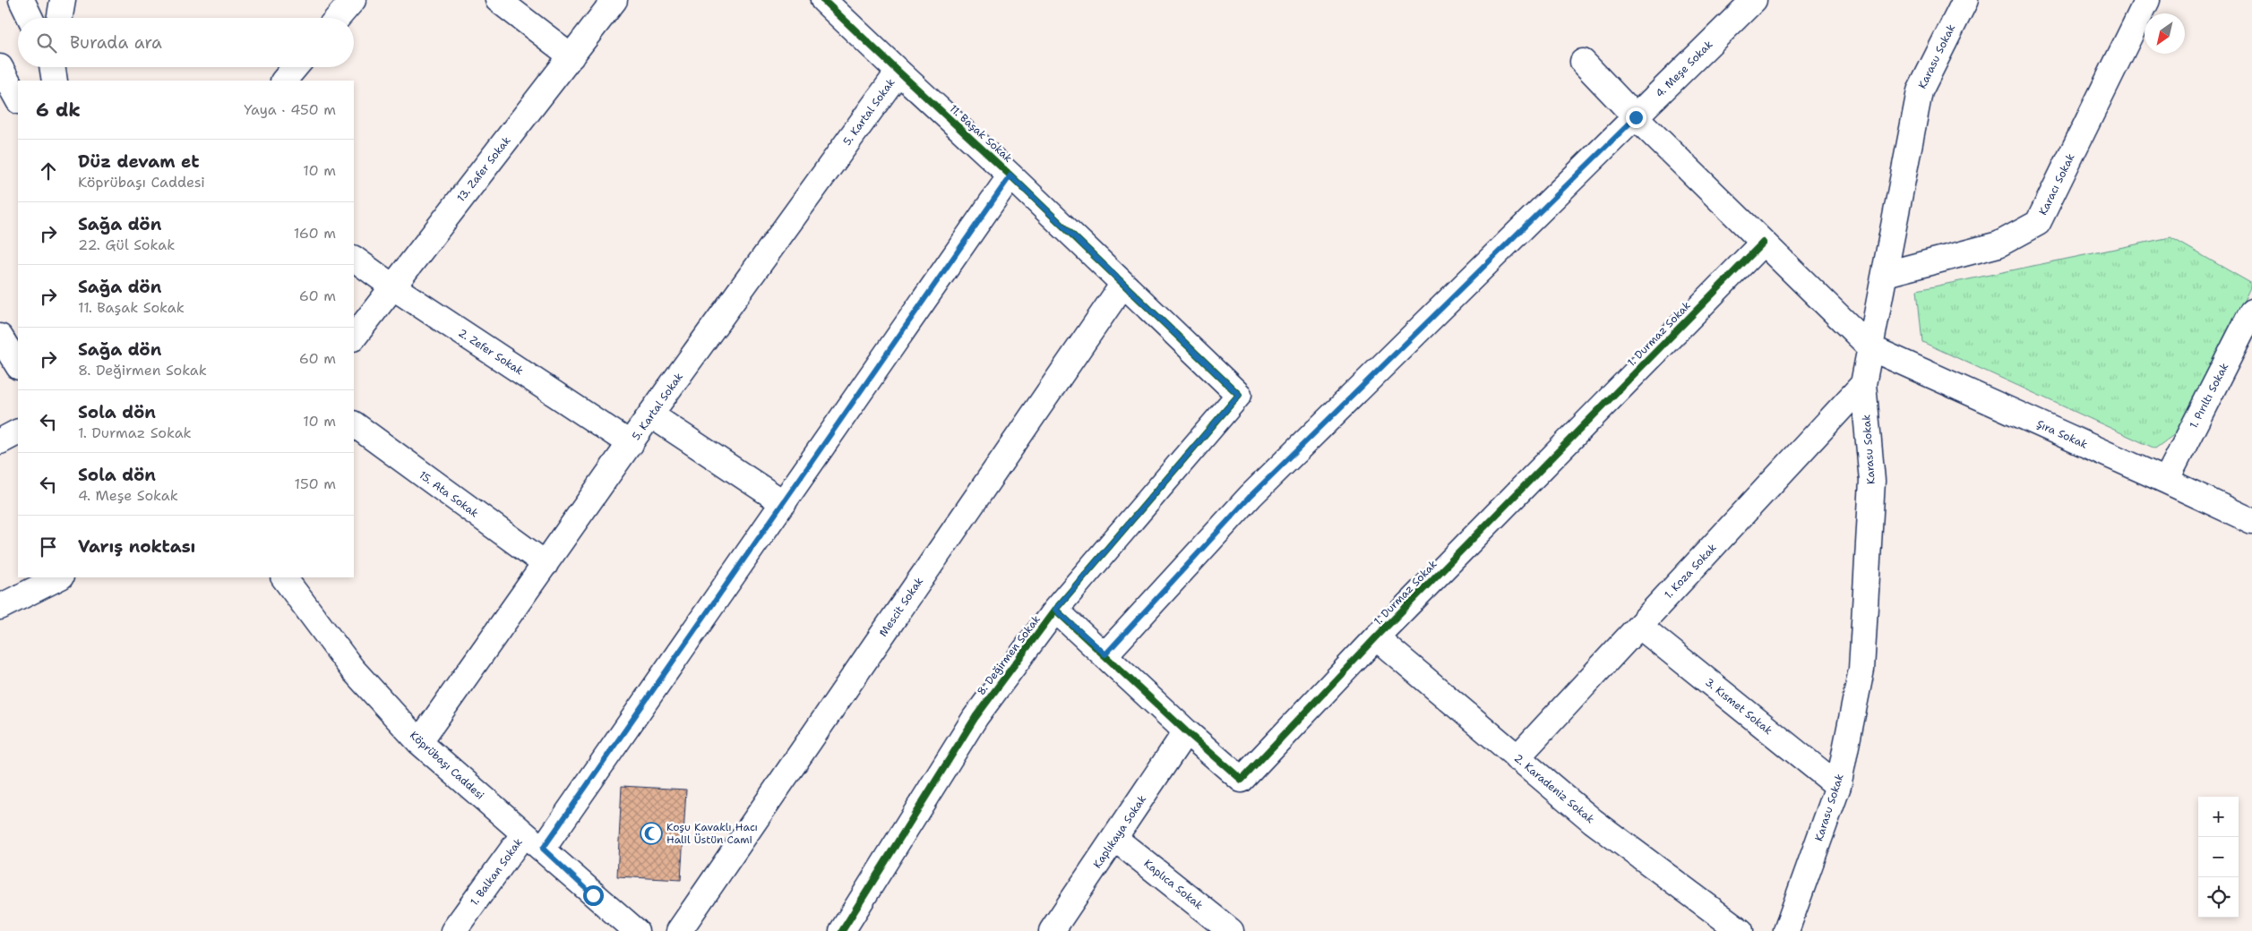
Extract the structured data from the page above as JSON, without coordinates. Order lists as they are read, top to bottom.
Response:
{
  "streets": {
    "street": [
      "Karasu Sokak",
      "4. Meşe Sokak",
      "5. Kartal Sokak",
      "11. Başak Sokak",
      "13. Zafer Sokak",
      "Karacı Sokak",
      "1. Durmaz Sokak",
      "2. Zefer Sokak",
      "1. Pırıltı Sokak",
      "Şıra Sokak",
      "15. Ata Sokak",
      "1. Koza Sokak",
      "Mescit Sokak",
      "8. Değirmen Sokak",
      "3. Kısmet Sokak",
      "Köprübaşı Caddesi",
      "2. Karadeniz Sokak",
      "Kaplıkaya Sokak",
      "1. Balkan Sokak",
      "Kaplıca Sokak"
    ]
  },
  "crossings": [
    ["Karasu Sokak", "Karacı Sokak"],
    ["Karasu Sokak", "Şıra Sokak"],
    ["Karasu Sokak", "1. Koza Sokak"],
    ["Karasu Sokak", "3. Kısmet Sokak"],
    ["4. Meşe Sokak", "1. Durmaz Sokak"],
    ["5. Kartal Sokak", "11. Başak Sokak"],
    ["5. Kartal Sokak", "2. Zefer Sokak"],
    ["5. Kartal Sokak", "15. Ata Sokak"],
    ["5. Kartal Sokak", "Köprübaşı Caddesi"],
    ["11. Başak Sokak", "Mescit Sokak"],
    ["11. Başak Sokak", "8. Değirmen Sokak"],
    ["13. Zafer Sokak", "2. Zefer Sokak"],
    ["1. Durmaz Sokak", "8. Değirmen Sokak"],
    ["1. Durmaz Sokak", "2. Karadeniz Sokak"],
    ["1. Durmaz Sokak", "Kaplıkaya Sokak"],
    ["1. Pırıltı Sokak", "Şıra Sokak"],
    ["1. Koza Sokak", "3. Kısmet Sokak"],
    ["1. Koza Sokak", "2. Karadeniz Sokak"],
    ["Köprübaşı Caddesi", "1. Balkan Sokak"],
    ["Kaplıkaya Sokak", "Kaplıca Sokak"]
  ],
  "places": {
    "mosque": ["Koşu Kavaklı Hacı Halil Üstün Cami"]
  },
  "north": "bottom left",
  "page": {
    "search": "Burada ara",
    "heading": ["6 dk", "Yaya · 450 m"],
    "list": [
      ["Düz devam et", "Köprübaşı Caddesi", "10 m"],
      ["Sağa dön", "22. Gül Sokak", "160 m"],
      ["Sağa dön", "11. Başak Sokak", "60 m"],
      ["Sağa dön", "8. Değirmen Sokak", "60 m"],
      ["Sola dön", "1. Durmaz Sokak", "10 m"],
      ["Sola dön", "4. Meşe Sokak", "150 m"],
      "Varış noktası"
    ],
    "map_buttons": ["+", "−"]
  }
}
